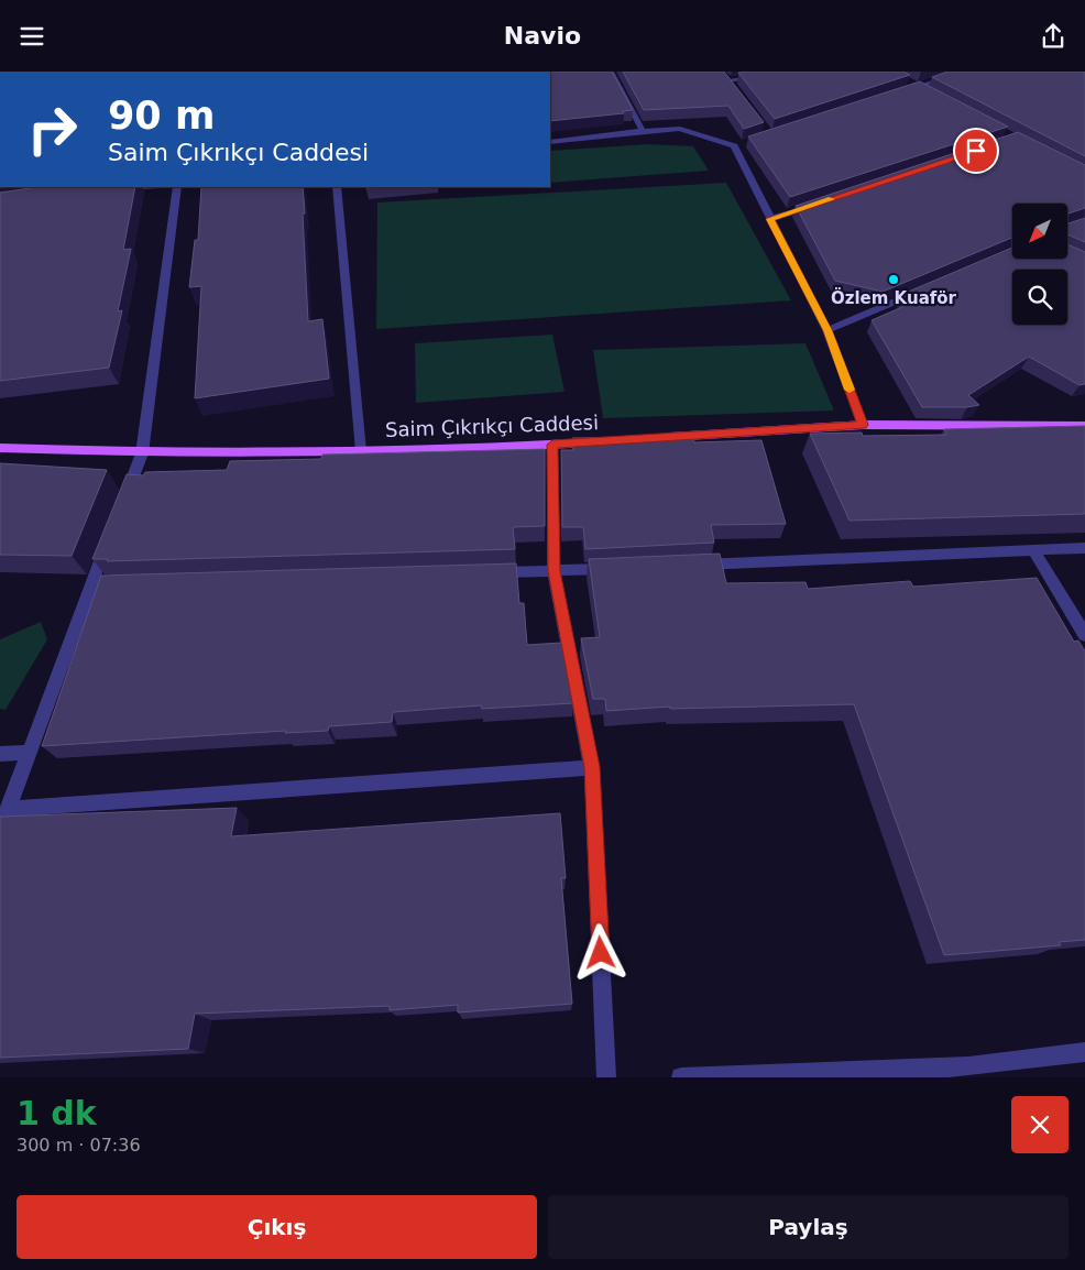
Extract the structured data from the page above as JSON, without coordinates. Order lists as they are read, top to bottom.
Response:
{
  "streets": {
    "main road": ["Saim Çıkrıkçı Caddesi"]
  },
  "places": ["Özlem Kuaför"],
  "north": "bottom left",
  "page": {
    "header": "Navio",
    "turn": ["90 m", "Saim Çıkrıkçı Caddesi"],
    "heading": ["1 dk", "300 m · 07:36"],
    "buttons": ["Çıkış", "Paylaş"]
  }
}
